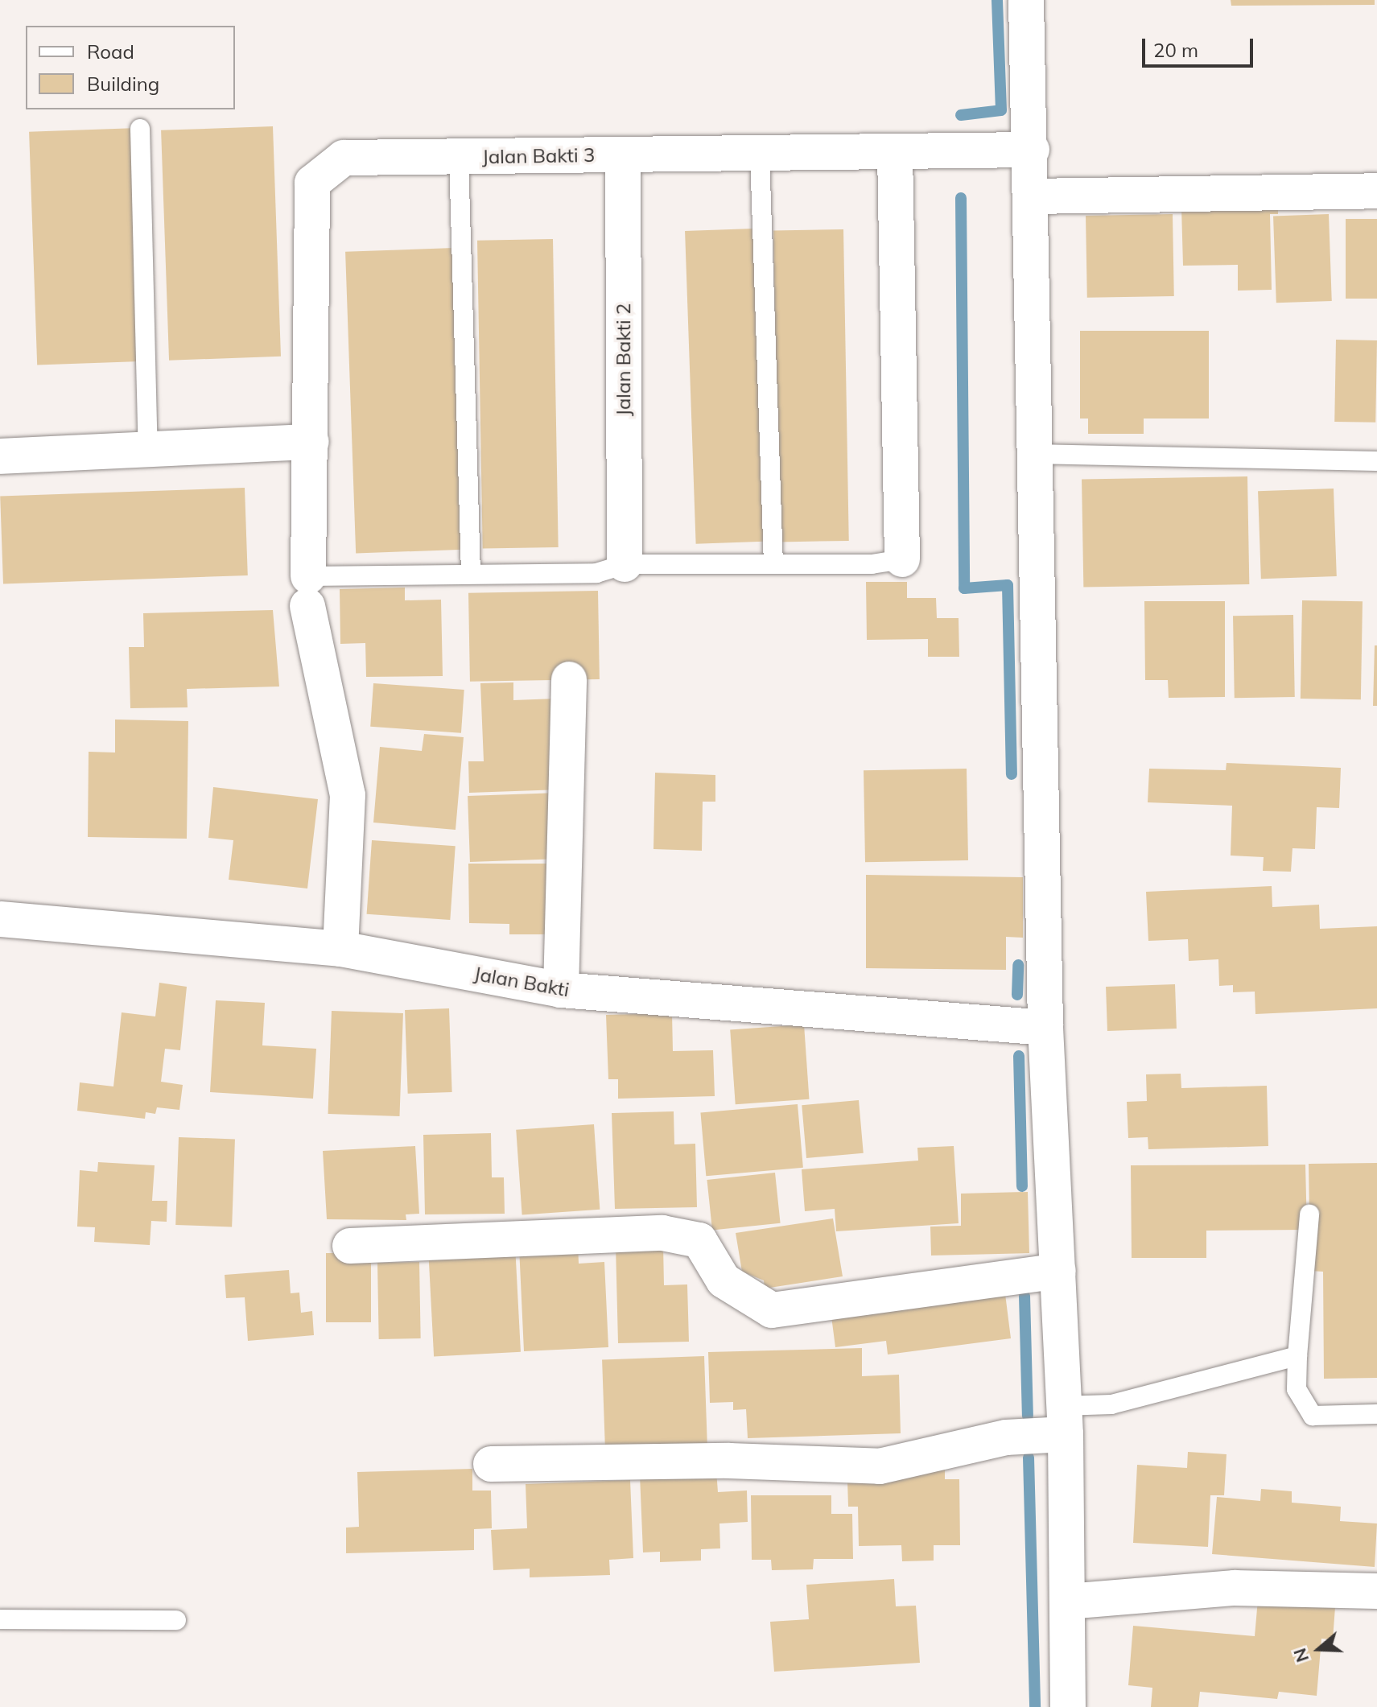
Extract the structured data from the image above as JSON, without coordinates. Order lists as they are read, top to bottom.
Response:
{
  "streets": {
    "street": ["Jalan Bakti 3", "Jalan Bakti 2", "Jalan Bakti"]
  },
  "crossings": [
    ["Jalan Bakti 3", "Jalan Bakti 2"]
  ],
  "legend": ["Road", "Building"],
  "scale_bar": "20 m",
  "north": "left"
}
